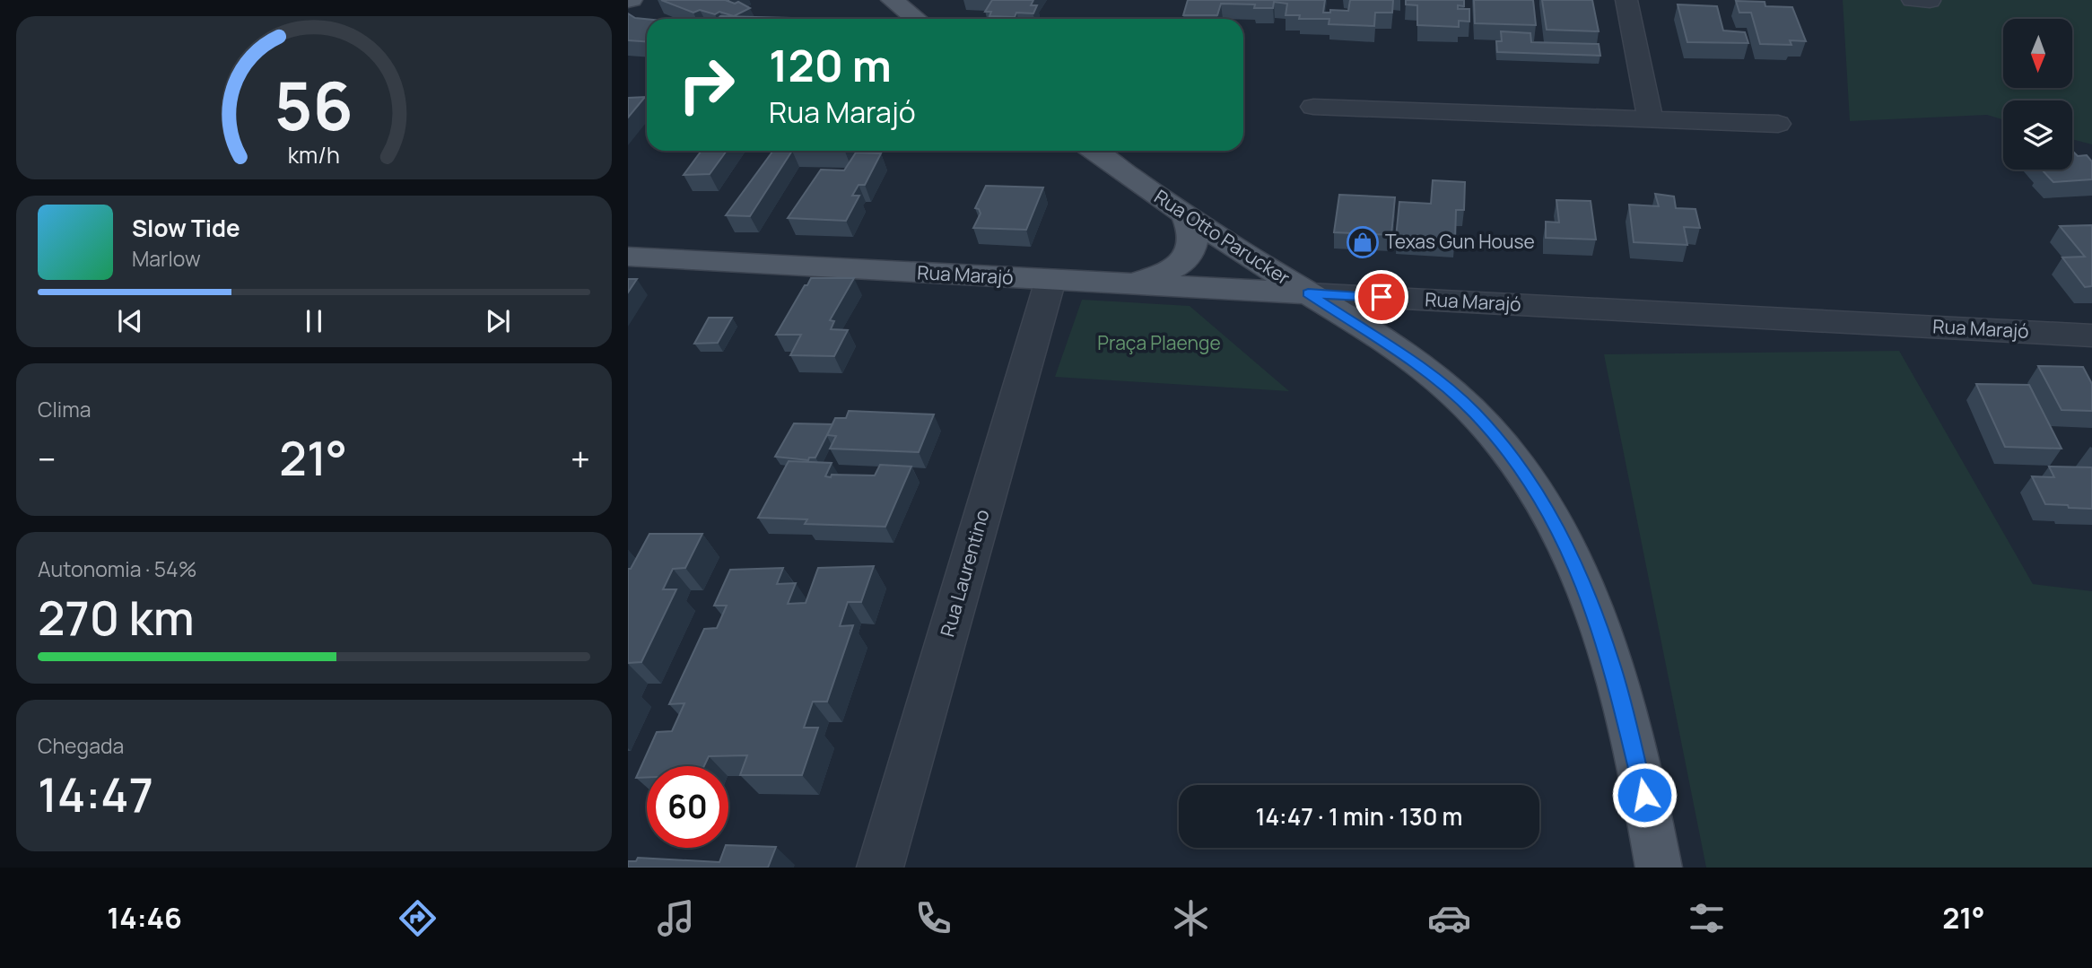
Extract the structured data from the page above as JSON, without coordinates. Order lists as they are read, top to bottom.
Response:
{
  "streets": {
    "main road": ["Rua Otto Parucker", "Rua Marajó"],
    "street": ["Rua Laurentino"]
  },
  "crossings": [
    ["Rua Otto Parucker", "Rua Marajó"],
    ["Rua Marajó", "Rua Laurentino"]
  ],
  "parks": ["Praça Plaenge"],
  "places": {
    "shop": ["Texas Gun House"]
  },
  "north": "bottom",
  "page": {
    "turn": ["120 m", "Rua Marajó"],
    "song": ["Slow Tide", "Marlow"],
    "tile": [
      "Clima",
      ["Autonomia · 54%", "270 km"],
      ["Chegada", "14:47"]
    ],
    "heat": ["−", "21°", "+"],
    "limit": "60",
    "trip": "14:47 · 1 min · 130 m",
    "tabs": ["14:46", "21°"],
    "gauge": ["56", "km/h"]
  }
}
